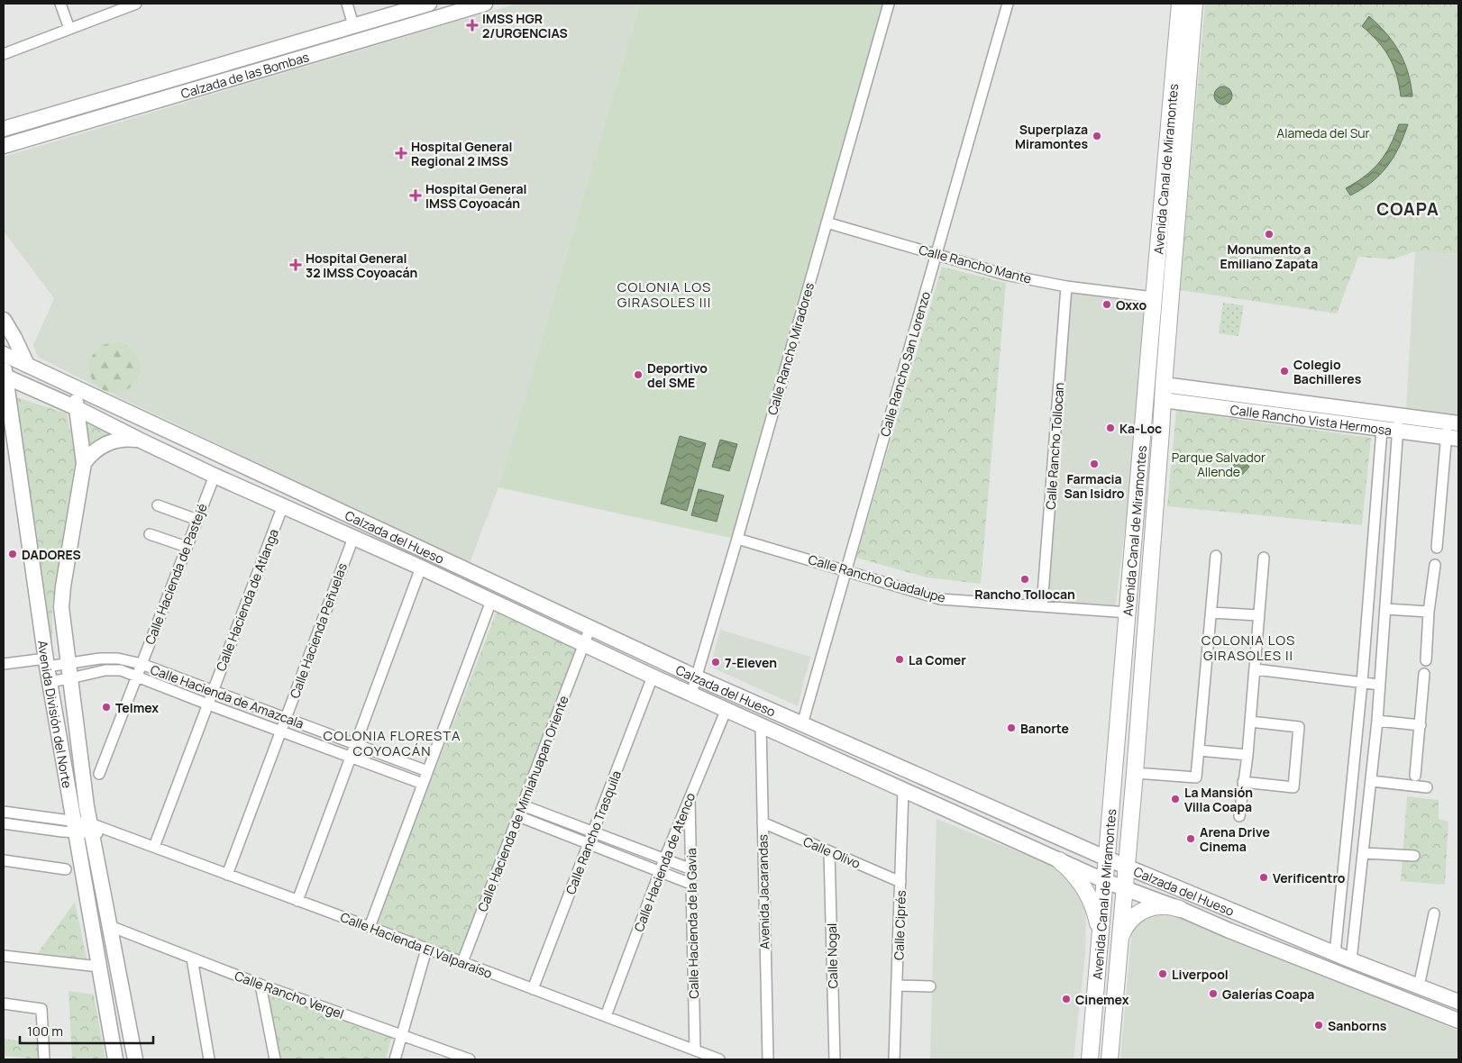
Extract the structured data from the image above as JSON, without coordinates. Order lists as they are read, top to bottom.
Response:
{
  "streets": {
    "main road": [
      "Calzada de las Bombas",
      "Avenida Canal de Miramontes",
      "Calle Rancho Vista Hermosa",
      "Calzada del Hueso",
      "Avenida División del Norte"
    ],
    "street": [
      "Calle Rancho Mante",
      "Calle Rancho Miradores",
      "Calle Rancho San Lorenzo",
      "Calle Rancho Tollocan",
      "Calle Hacienda de Pastejé",
      "Calle Rancho Guadalupe",
      "Calle Hacienda de Atlanga",
      "Calle Hacienda Peñuelas",
      "Calle Hacienda de Amazcala",
      "Calle Hacienda de Mimiahuapan Oriente",
      "Calle Rancho Trasquila",
      "Calle Olivo",
      "Calle Hacienda de Atenco",
      "Avenida Jacarandas",
      "Calle Hacienda de la Gavia",
      "Calle Ciprés",
      "Calle Hacienda El Valparaíso",
      "Calle Nogal",
      "Calle Rancho Vergel"
    ]
  },
  "crossings": [
    ["Avenida Canal de Miramontes", "Calle Rancho Mante"],
    ["Avenida Canal de Miramontes", "Calle Rancho Vista Hermosa"],
    ["Avenida Canal de Miramontes", "Calzada del Hueso"],
    ["Avenida Canal de Miramontes", "Calle Rancho Guadalupe"],
    ["Calle Rancho Mante", "Calle Rancho Miradores"],
    ["Calle Rancho Mante", "Calle Rancho San Lorenzo"],
    ["Calle Rancho Mante", "Calle Rancho Tollocan"],
    ["Calle Rancho Miradores", "Calzada del Hueso"],
    ["Calle Rancho Miradores", "Calle Rancho Guadalupe"],
    ["Calle Rancho San Lorenzo", "Calzada del Hueso"],
    ["Calle Rancho San Lorenzo", "Calle Rancho Guadalupe"],
    ["Calle Rancho Tollocan", "Calle Rancho Guadalupe"],
    ["Calzada del Hueso", "Calle Hacienda de Pastejé"],
    ["Calzada del Hueso", "Calle Hacienda de Atlanga"],
    ["Calzada del Hueso", "Calle Hacienda Peñuelas"],
    ["Calzada del Hueso", "Avenida División del Norte"],
    ["Calzada del Hueso", "Calle Hacienda de Mimiahuapan Oriente"],
    ["Calzada del Hueso", "Calle Rancho Trasquila"],
    ["Calzada del Hueso", "Calle Hacienda de Atenco"],
    ["Calzada del Hueso", "Avenida Jacarandas"],
    ["Calzada del Hueso", "Calle Ciprés"],
    ["Calle Hacienda de Pastejé", "Calle Hacienda de Amazcala"],
    ["Calle Hacienda de Atlanga", "Calle Hacienda de Amazcala"],
    ["Calle Hacienda de Atlanga", "Calle Hacienda El Valparaíso"],
    ["Calle Hacienda Peñuelas", "Calle Hacienda de Amazcala"],
    ["Calle Hacienda Peñuelas", "Calle Hacienda El Valparaíso"],
    ["Calle Hacienda de Amazcala", "Avenida División del Norte"],
    ["Avenida División del Norte", "Calle Hacienda El Valparaíso"],
    ["Avenida División del Norte", "Calle Rancho Vergel"],
    ["Calle Hacienda de Mimiahuapan Oriente", "Calle Hacienda El Valparaíso"],
    ["Calle Rancho Trasquila", "Calle Hacienda El Valparaíso"],
    ["Calle Olivo", "Avenida Jacarandas"],
    ["Calle Olivo", "Calle Ciprés"],
    ["Calle Olivo", "Calle Nogal"],
    ["Calle Hacienda de Atenco", "Calle Hacienda de la Gavia"],
    ["Calle Hacienda de Atenco", "Calle Hacienda El Valparaíso"],
    ["Calle Hacienda de la Gavia", "Calle Hacienda El Valparaíso"]
  ],
  "districts": [
    "COAPA",
    "COLONIA LOS GIRASOLES III",
    "COLONIA LOS GIRASOLES II",
    "COLONIA FLORESTA COYOACÁN"
  ],
  "parks": ["Alameda del Sur", "Parque Salvador Allende"],
  "places": {
    "health": [
      "IMSS HGR 2/URGENCIAS",
      "Hospital General Regional 2 IMSS",
      "Hospital General IMSS Coyoacán",
      "Hospital General 32 IMSS Coyoacán"
    ],
    "other": [
      "Superplaza Miramontes",
      "Monumento a Emiliano Zapata",
      "Oxxo",
      "Colegio Bachilleres",
      "Deportivo del SME",
      "Ka-Loc",
      "Farmacia San Isidro",
      "DADORES",
      "Rancho Tollocan",
      "La Comer",
      "7-Eleven",
      "Telmex",
      "Banorte",
      "La Mansión Villa Coapa",
      "Arena Drive Cinema",
      "Verificentro",
      "Liverpool",
      "Galerías Coapa",
      "Cinemex",
      "Sanborns"
    ]
  },
  "scale_bar": "100 m"
}
